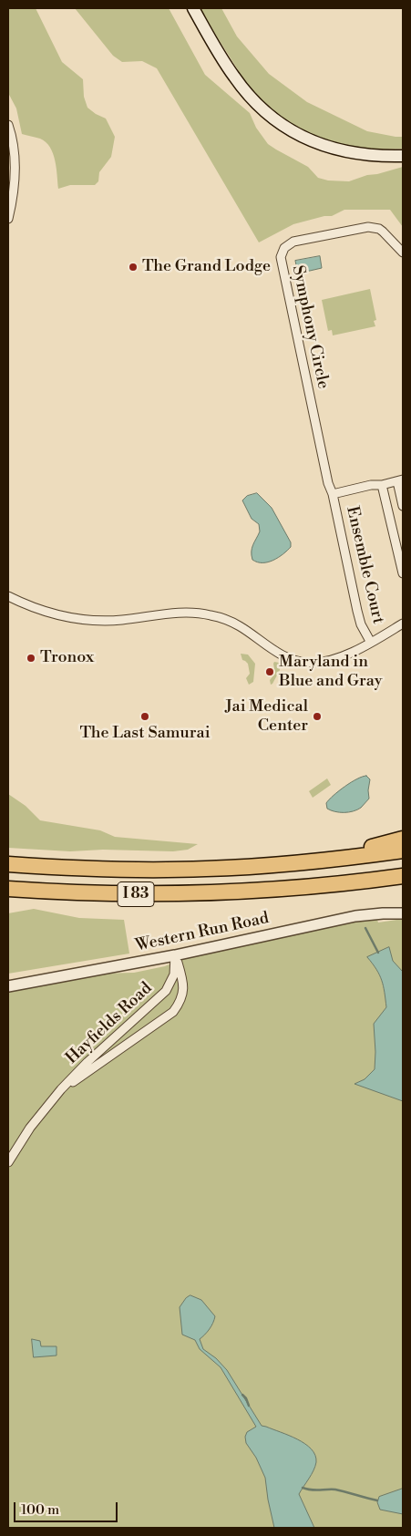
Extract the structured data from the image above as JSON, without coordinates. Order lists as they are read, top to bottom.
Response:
{
  "streets": {
    "highway": ["I 83"],
    "street": [
      "Symphony Circle",
      "Ensemble Court",
      "Western Run Road",
      "Hayfields Road"
    ]
  },
  "crossings": [
    ["Symphony Circle", "Ensemble Court"],
    ["Western Run Road", "Hayfields Road"]
  ],
  "places": [
    "The Grand Lodge",
    "Tronox",
    "Maryland in Blue and Gray",
    "The Last Samurai",
    "Jai Medical Center"
  ],
  "scale_bar": "100 m"
}
